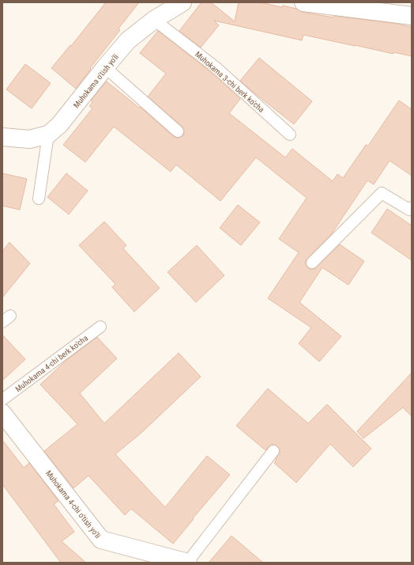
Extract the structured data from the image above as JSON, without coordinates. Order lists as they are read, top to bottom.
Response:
{
  "streets": {
    "street": ["Muhokama o'tish yo'li", "Muhokama 4-chi o'tish yo'li"],
    "lane": ["Muhokama 3-chi berk ko'cha", "Muhokama 4-chi berk ko'cha"]
  },
  "crossings": [
    ["Muhokama o'tish yo'li", "Muhokama 3-chi berk ko'cha"]
  ]
}
